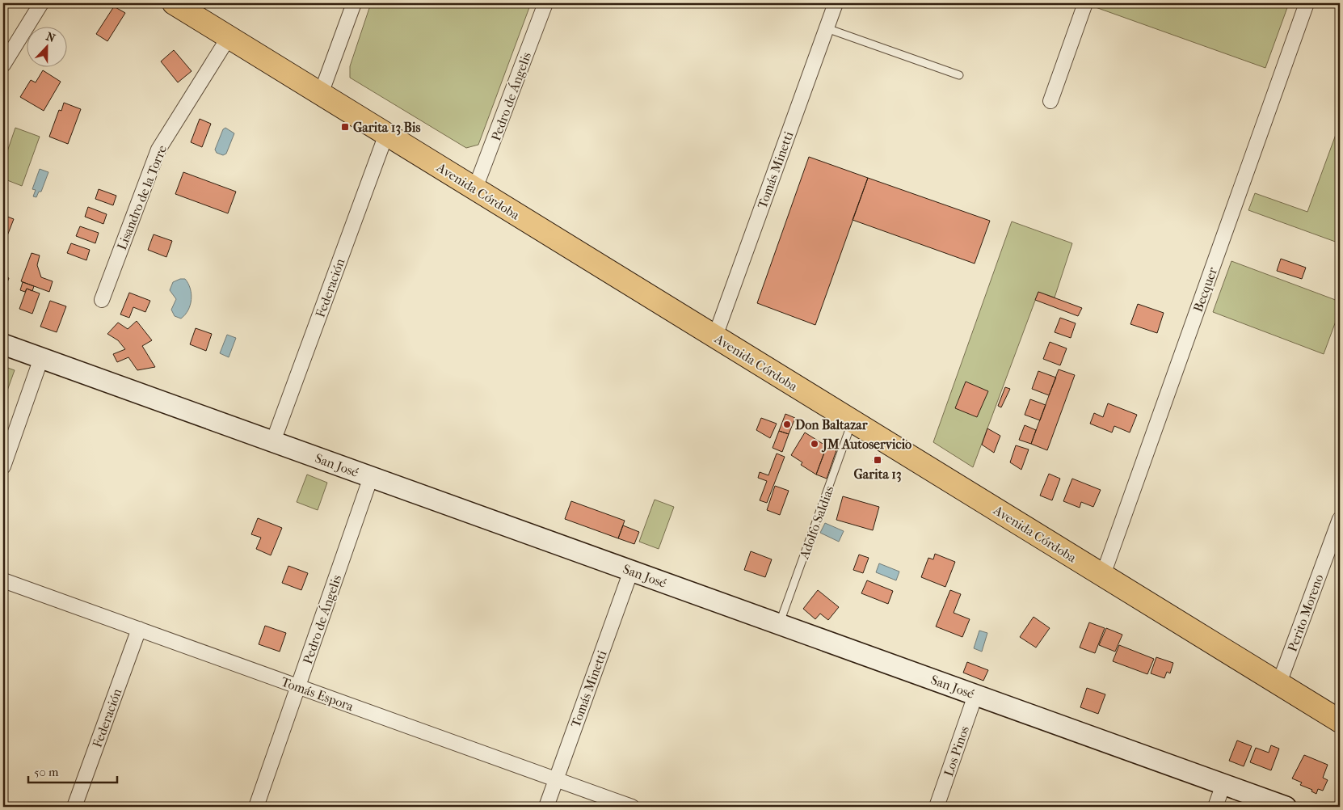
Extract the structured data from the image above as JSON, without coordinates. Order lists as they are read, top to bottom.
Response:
{
  "streets": {
    "main road": ["Avenida Córdoba"],
    "street": [
      "Pedro de Ángelis",
      "Tomás Minetti",
      "Lisandro de la Torre",
      "Federación",
      "Becquer",
      "San José",
      "Perito Moreno",
      "Tomás Espora",
      "Los Pinos"
    ],
    "lane": ["Adolfo Saldias"]
  },
  "crossings": [
    ["Pedro de Ángelis", "Avenida Córdoba"],
    ["Pedro de Ángelis", "San José"],
    ["Pedro de Ángelis", "Tomás Espora"],
    ["Tomás Minetti", "Avenida Córdoba"],
    ["Tomás Minetti", "San José"],
    ["Tomás Minetti", "Tomás Espora"],
    ["Avenida Córdoba", "Lisandro de la Torre"],
    ["Avenida Córdoba", "Federación"],
    ["Avenida Córdoba", "Becquer"],
    ["Avenida Córdoba", "Adolfo Saldias"],
    ["Avenida Córdoba", "Perito Moreno"],
    ["Federación", "San José"],
    ["Federación", "Tomás Espora"],
    ["San José", "Adolfo Saldias"],
    ["San José", "Los Pinos"]
  ],
  "places": {
    "transit": ["Garita 13 Bis", "Garita 13"],
    "other": ["Don Baltazar", "JM Autoservicio"]
  },
  "scale_bar": "50 m",
  "north": "top"
}
